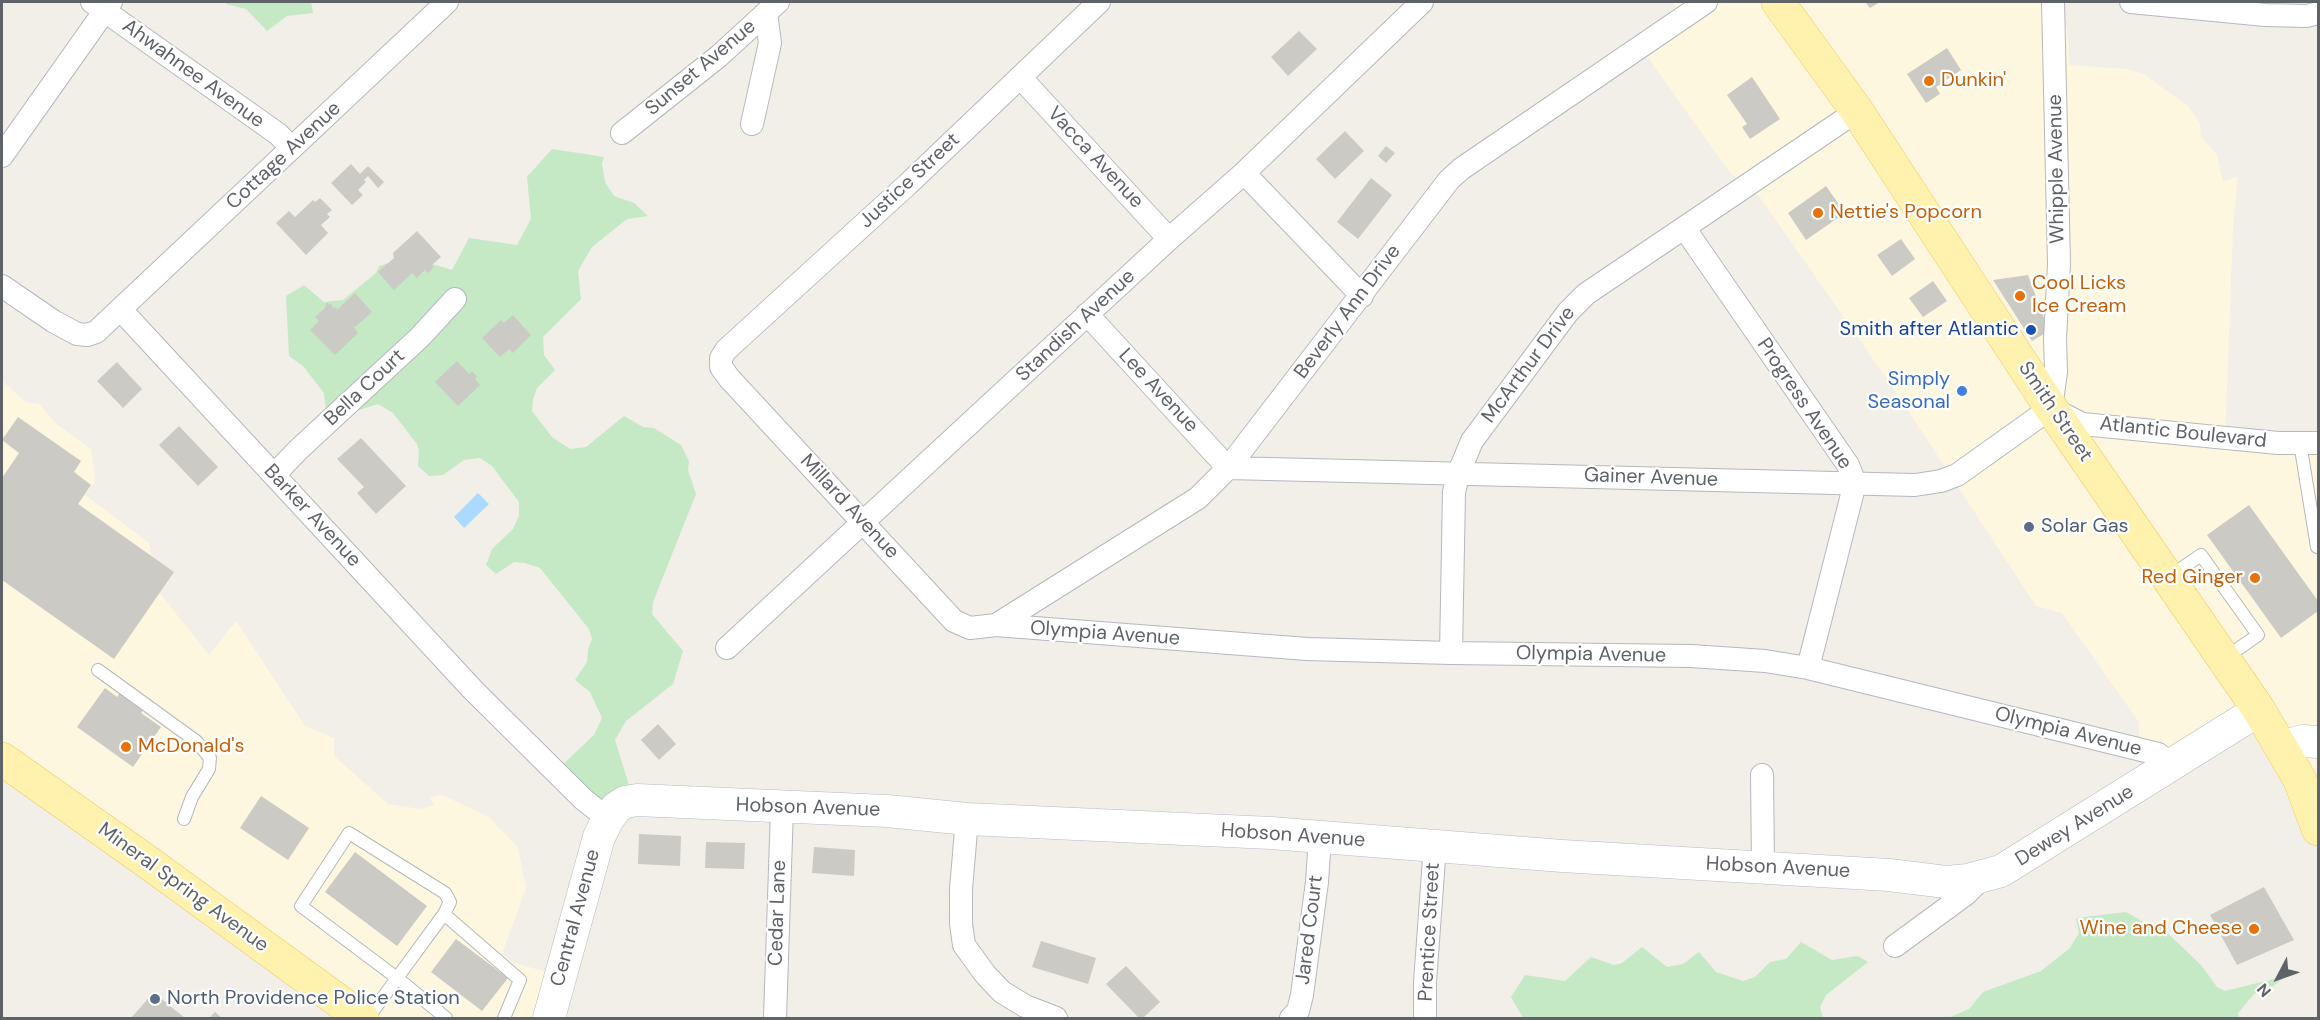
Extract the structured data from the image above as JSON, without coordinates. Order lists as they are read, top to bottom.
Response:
{
  "streets": {
    "main road": ["Smith Street", "Mineral Spring Avenue"],
    "street": [
      "Sunset Avenue",
      "Ahwahnee Avenue",
      "Cottage Avenue",
      "Vacca Avenue",
      "Whipple Avenue",
      "Justice Street",
      "Beverly Ann Drive",
      "Standish Avenue",
      "McArthur Drive",
      "Bella Court",
      "Lee Avenue",
      "Progress Avenue",
      "Atlantic Boulevard",
      "Gainer Avenue",
      "Millard Avenue",
      "Barker Avenue",
      "Olympia Avenue",
      "Hobson Avenue",
      "Dewey Avenue",
      "Cedar Lane",
      "Central Avenue",
      "Jared Court",
      "Prentice Street"
    ]
  },
  "crossings": [
    ["Ahwahnee Avenue", "Cottage Avenue"],
    ["Cottage Avenue", "Barker Avenue"],
    ["Vacca Avenue", "Justice Street"],
    ["Vacca Avenue", "Standish Avenue"],
    ["Whipple Avenue", "Smith Street"],
    ["Whipple Avenue", "Atlantic Boulevard"],
    ["Whipple Avenue", "Gainer Avenue"],
    ["Justice Street", "Millard Avenue"],
    ["Beverly Ann Drive", "Lee Avenue"],
    ["Beverly Ann Drive", "Gainer Avenue"],
    ["Beverly Ann Drive", "Millard Avenue"],
    ["Beverly Ann Drive", "Olympia Avenue"],
    ["Standish Avenue", "Lee Avenue"],
    ["Standish Avenue", "Millard Avenue"],
    ["McArthur Drive", "Progress Avenue"],
    ["McArthur Drive", "Smith Street"],
    ["McArthur Drive", "Gainer Avenue"],
    ["McArthur Drive", "Olympia Avenue"],
    ["Bella Court", "Barker Avenue"],
    ["Lee Avenue", "Gainer Avenue"],
    ["Progress Avenue", "Gainer Avenue"],
    ["Progress Avenue", "Olympia Avenue"],
    ["Smith Street", "Atlantic Boulevard"],
    ["Smith Street", "Gainer Avenue"],
    ["Smith Street", "Dewey Avenue"],
    ["Atlantic Boulevard", "Gainer Avenue"],
    ["Millard Avenue", "Olympia Avenue"],
    ["Barker Avenue", "Hobson Avenue"],
    ["Barker Avenue", "Central Avenue"],
    ["Olympia Avenue", "Dewey Avenue"],
    ["Hobson Avenue", "Dewey Avenue"],
    ["Hobson Avenue", "Cedar Lane"],
    ["Hobson Avenue", "Central Avenue"],
    ["Hobson Avenue", "Jared Court"],
    ["Hobson Avenue", "Prentice Street"]
  ],
  "places": [
    "Dunkin'",
    "Nettie's Popcorn",
    "Cool Licks Ice Cream",
    "Smith after Atlantic",
    "Simply Seasonal",
    "Solar Gas",
    "Red Ginger",
    "McDonald's",
    "Wine and Cheese",
    "North Providence Police Station"
  ],
  "north": "bottom left"
}
